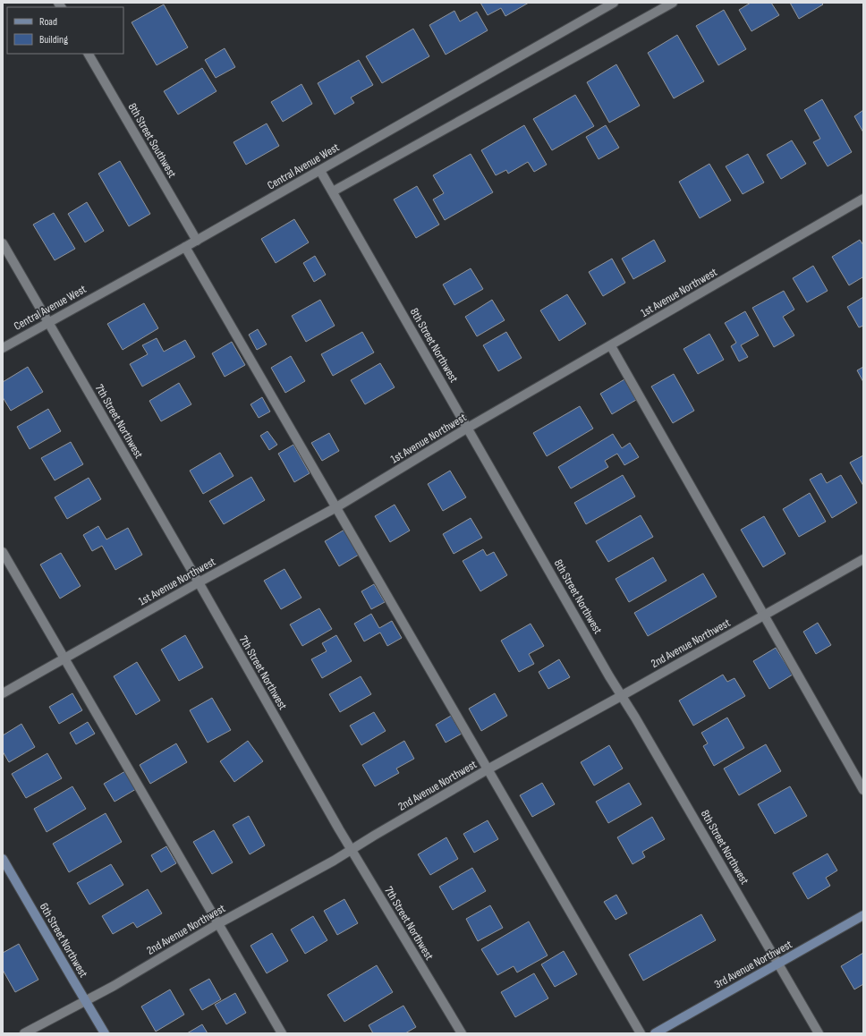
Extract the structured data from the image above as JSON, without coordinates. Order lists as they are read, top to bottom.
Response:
{
  "streets": {
    "main road": ["6th Street Northwest", "3rd Avenue Northwest"],
    "street": [
      "8th Street Southwest",
      "Central Avenue West",
      "1st Avenue Northwest",
      "8th Street Northwest",
      "7th Street Northwest",
      "2nd Avenue Northwest"
    ]
  },
  "crossings": [
    ["8th Street Southwest", "Central Avenue West"],
    ["Central Avenue West", "8th Street Northwest"],
    ["Central Avenue West", "7th Street Northwest"],
    ["1st Avenue Northwest", "8th Street Northwest"],
    ["1st Avenue Northwest", "7th Street Northwest"],
    ["8th Street Northwest", "2nd Avenue Northwest"],
    ["8th Street Northwest", "3rd Avenue Northwest"],
    ["7th Street Northwest", "2nd Avenue Northwest"],
    ["2nd Avenue Northwest", "6th Street Northwest"]
  ],
  "legend": ["Road", "Building"]
}
